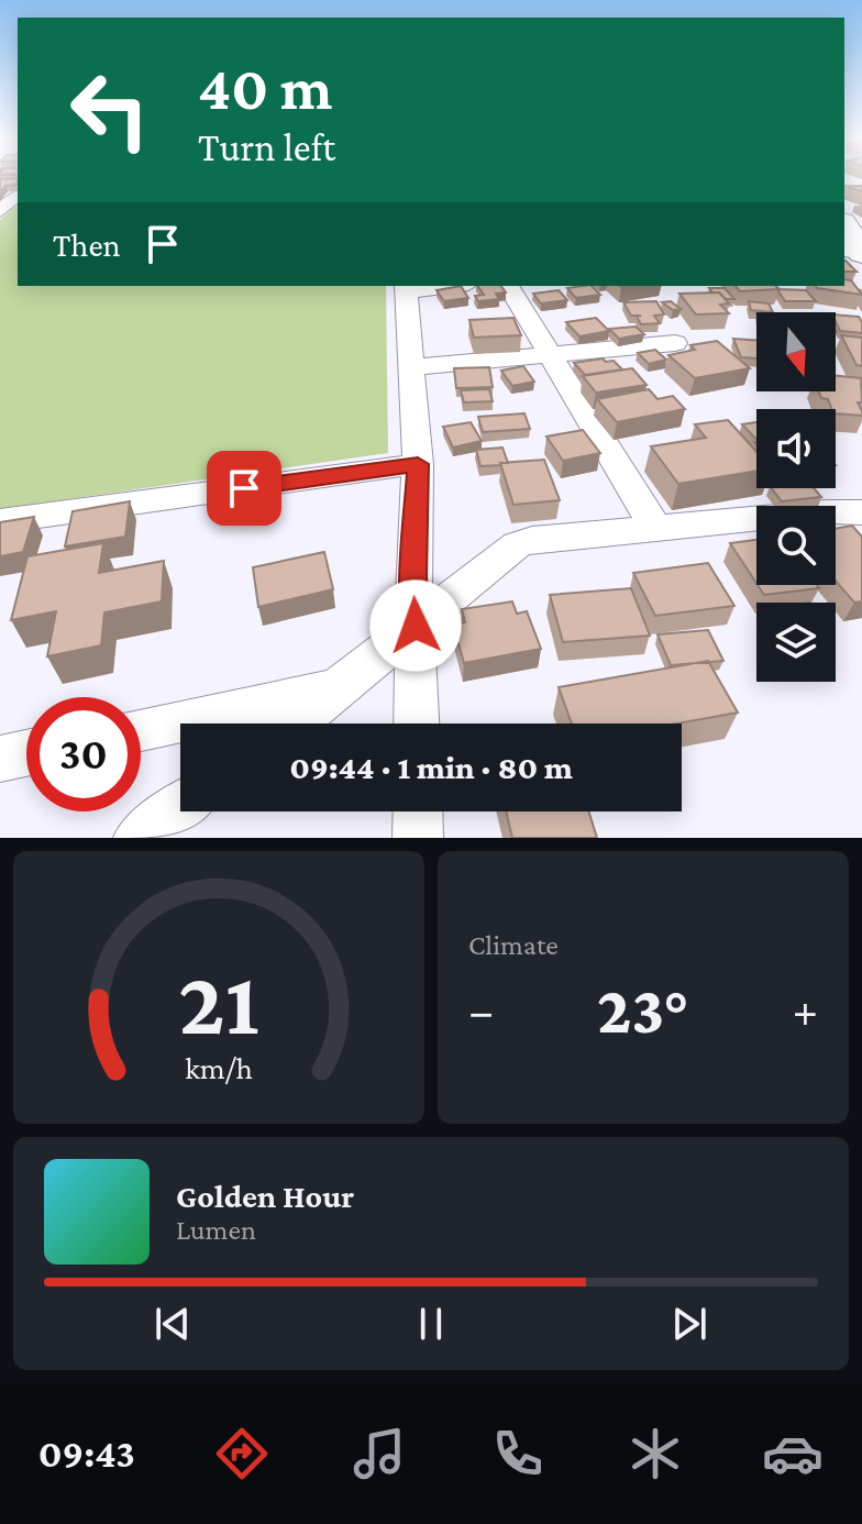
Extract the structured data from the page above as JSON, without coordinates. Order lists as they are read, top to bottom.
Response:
{
  "north": "bottom",
  "page": {
    "turn": ["40 m", "Turn left"],
    "then": "Then",
    "limit": "30",
    "trip": "09:44 · 1 min · 80 m",
    "tile": "Climate",
    "heat": ["−", "23°", "+"],
    "song": ["Golden Hour", "Lumen"],
    "tabs": "09:43",
    "gauge": ["21", "km/h"]
  }
}
